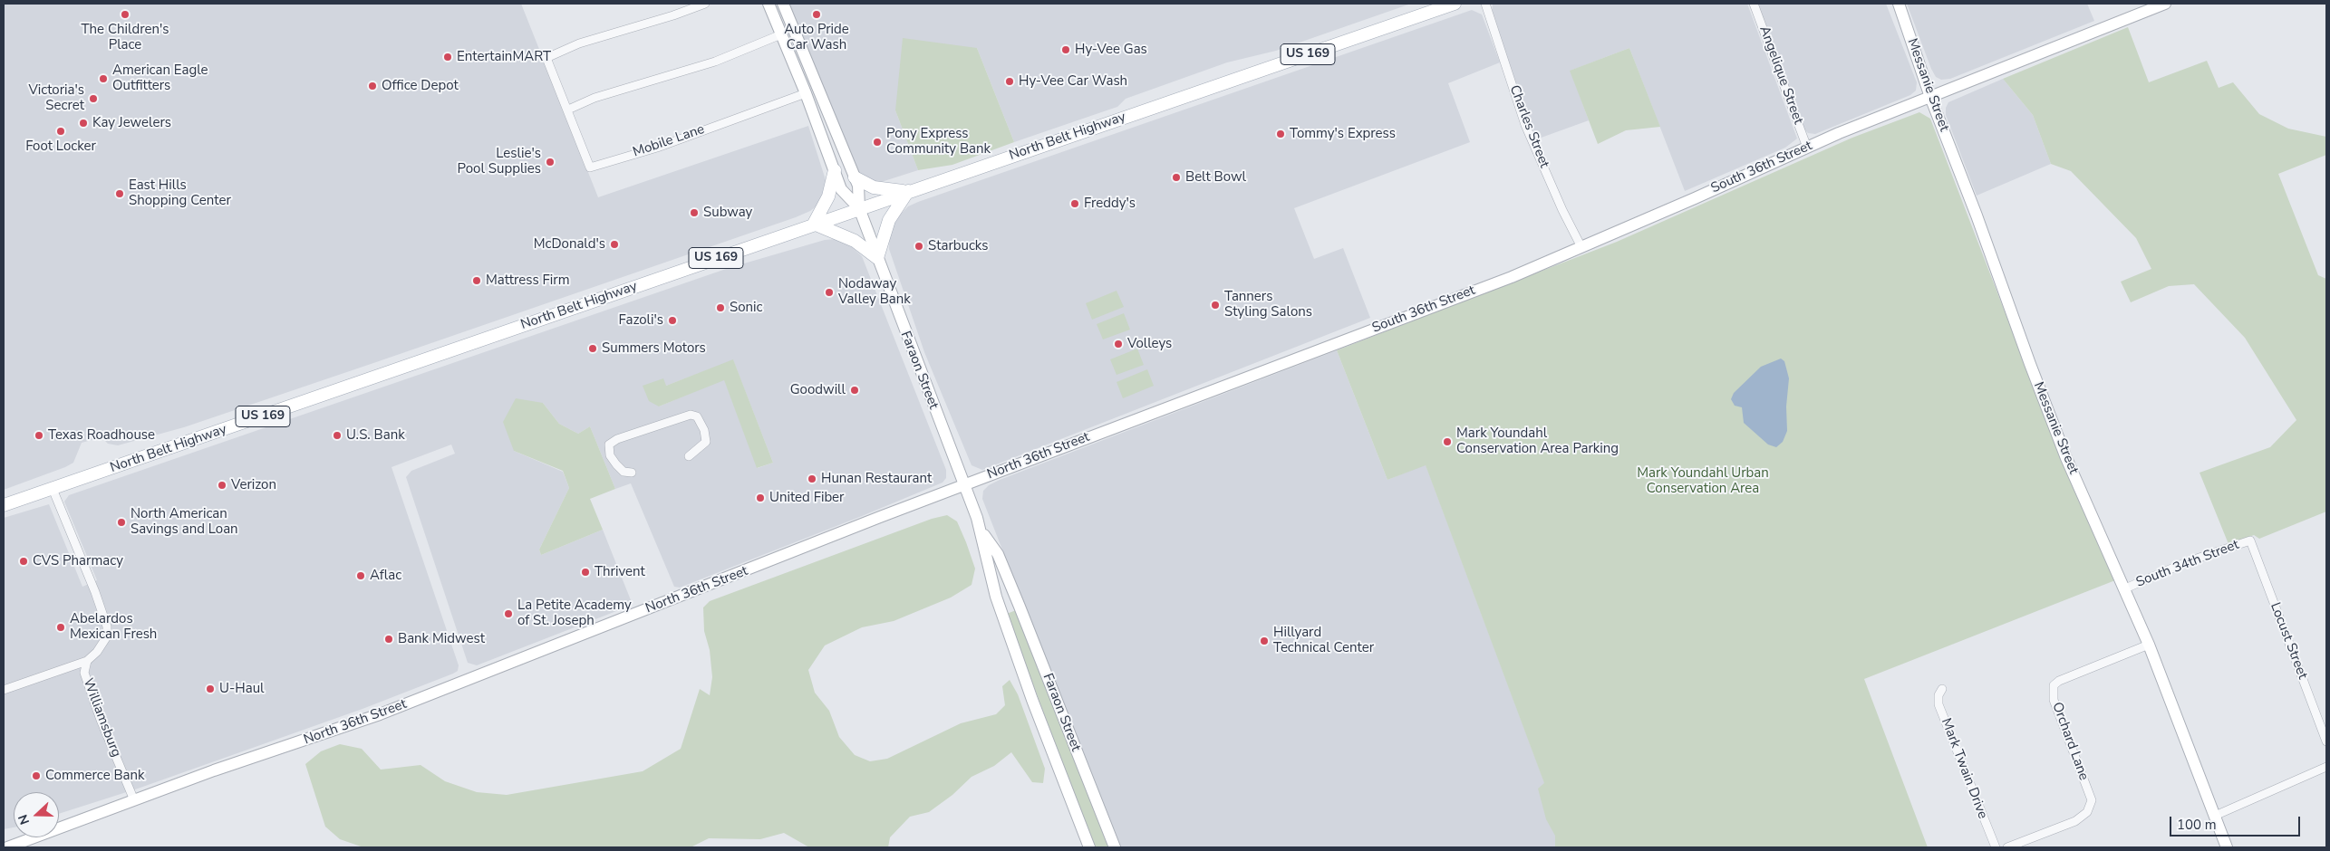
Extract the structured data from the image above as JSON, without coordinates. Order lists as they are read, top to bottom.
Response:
{
  "streets": {
    "main road": [
      "US 169",
      "Messanie Street",
      "North Belt Highway",
      "South 36th Street",
      "Faraon Street",
      "North 36th Street"
    ],
    "street": [
      "Angelique Street",
      "Charles Street",
      "Mobile Lane",
      "South 34th Street",
      "Locust Street",
      "Williamsburg",
      "Orchard Lane",
      "Mark Twain Drive"
    ]
  },
  "crossings": [
    ["Angelique Street", "South 36th Street"],
    ["Messanie Street", "South 36th Street"],
    ["Messanie Street", "South 34th Street"],
    ["Messanie Street", "Orchard Lane"],
    ["Charles Street", "South 36th Street"],
    ["North Belt Highway", "Faraon Street"],
    ["North Belt Highway", "Williamsburg"],
    ["Mobile Lane", "Faraon Street"],
    ["South 36th Street", "North 36th Street"],
    ["Faraon Street", "North 36th Street"],
    ["North 36th Street", "Williamsburg"],
    ["South 34th Street", "Locust Street"]
  ],
  "parks": ["Mark Youndahl Urban Conservation Area"],
  "places": [
    "The Children's Place",
    "Auto Pride Car Wash",
    "Hy-Vee Gas",
    "EntertainMART",
    "American Eagle Outfitters",
    "Hy-Vee Car Wash",
    "Office Depot",
    "Victoria's Secret",
    "Kay Jewelers",
    "Foot Locker",
    "Tommy's Express",
    "Pony Express Community Bank",
    "Leslie's Pool Supplies",
    "Belt Bowl",
    "East Hills Shopping Center",
    "Freddy's",
    "Subway",
    "McDonald's",
    "Starbucks",
    "Mattress Firm",
    "Nodaway Valley Bank",
    "Tanners Styling Salons",
    "Sonic",
    "Fazoli's",
    "Volleys",
    "Summers Motors",
    "Goodwill",
    "Texas Roadhouse",
    "U.S. Bank",
    "Mark Youndahl Conservation Area Parking",
    "Hunan Restaurant",
    "Verizon",
    "United Fiber",
    "North American Savings and Loan",
    "CVS Pharmacy",
    "Thrivent",
    "Aflac",
    "La Petite Academy of St. Joseph",
    "Abelardos Mexican Fresh",
    "Bank Midwest",
    "Hillyard Technical Center",
    "U-Haul",
    "Commerce Bank"
  ],
  "scale_bar": "100 m",
  "north": "left"
}
